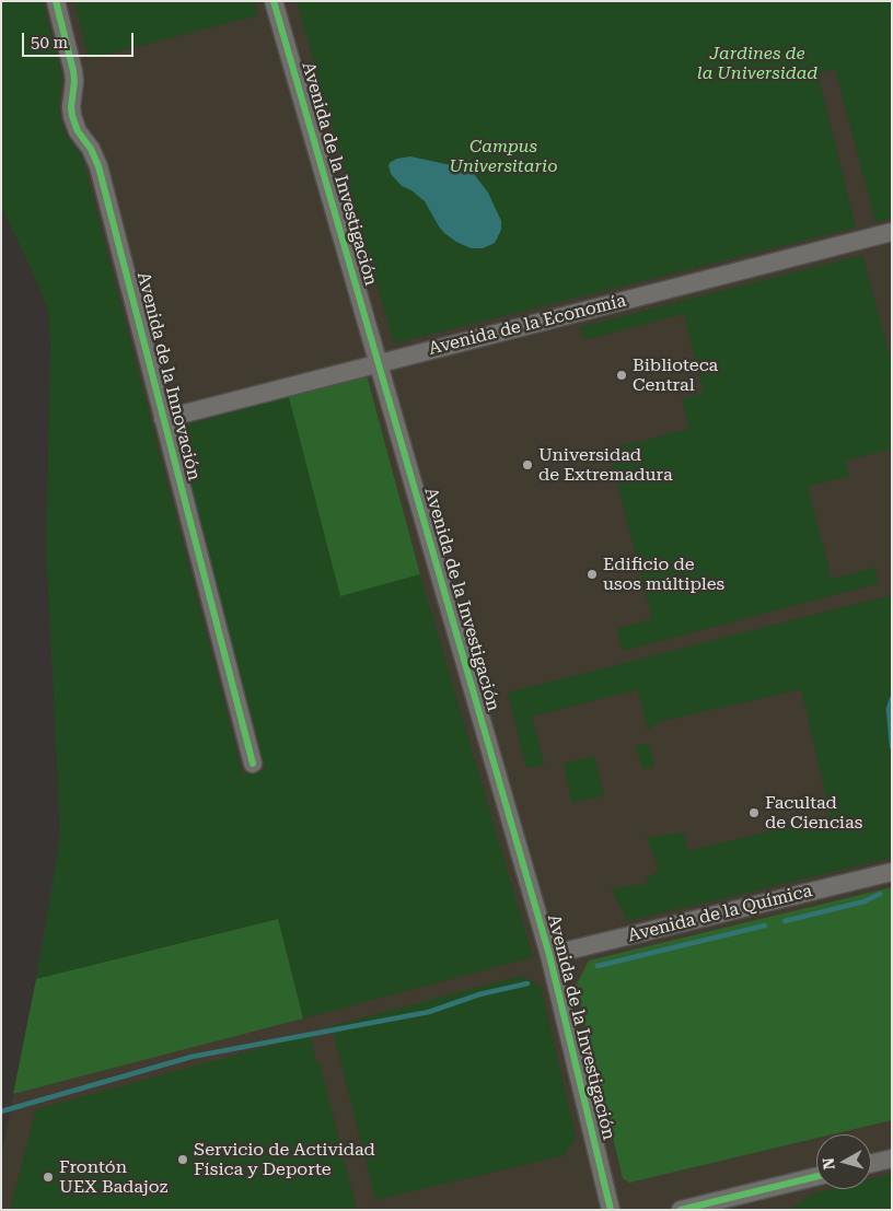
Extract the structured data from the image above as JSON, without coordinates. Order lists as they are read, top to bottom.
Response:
{
  "streets": {
    "street": [
      "Avenida de la Investigación",
      "Avenida de la Economía",
      "Avenida de la Innovación",
      "Avenida de la Química"
    ]
  },
  "crossings": [
    ["Avenida de la Investigación", "Avenida de la Economía"],
    ["Avenida de la Investigación", "Avenida de la Química"],
    ["Avenida de la Economía", "Avenida de la Innovación"]
  ],
  "parks": ["Jardines de la Universidad", "Campus Universitario"],
  "places": [
    "Biblioteca Central",
    "Universidad de Extremadura",
    "Edificio de usos múltiples",
    "Facultad de Ciencias",
    "Servicio de Actividad Física y Deporte",
    "Frontón UEX Badajoz"
  ],
  "scale_bar": "50 m",
  "north": "left"
}
